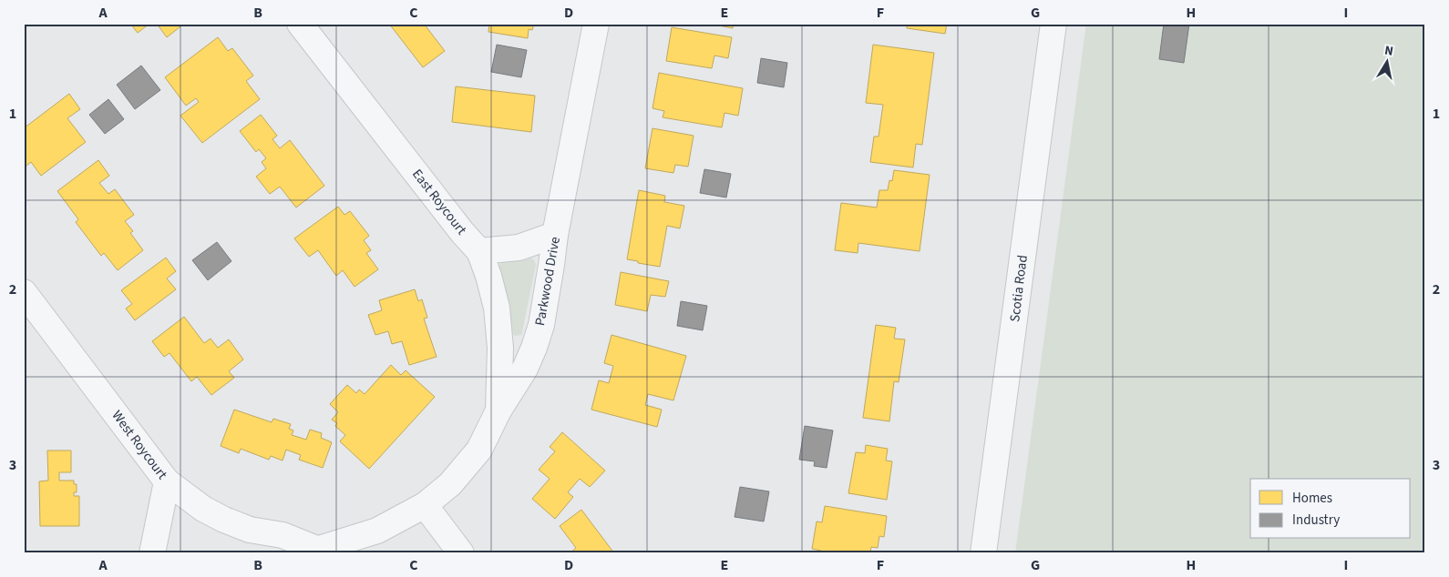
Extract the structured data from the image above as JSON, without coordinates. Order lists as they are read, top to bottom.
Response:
{
  "streets": {
    "street": [
      "East Roycourt",
      "Parkwood Drive",
      "Scotia Road",
      "West Roycourt"
    ]
  },
  "crossings": [
    ["East Roycourt", "Parkwood Drive"],
    ["Parkwood Drive", "West Roycourt"]
  ],
  "legend": ["Homes", "Industry"],
  "north": "top",
  "grid": {
    "columns": [
      "A",
      "B",
      "C",
      "D",
      "E",
      "F",
      "G",
      "H",
      "I"
    ],
    "rows": ["1", "2", "3"]
  }
}
